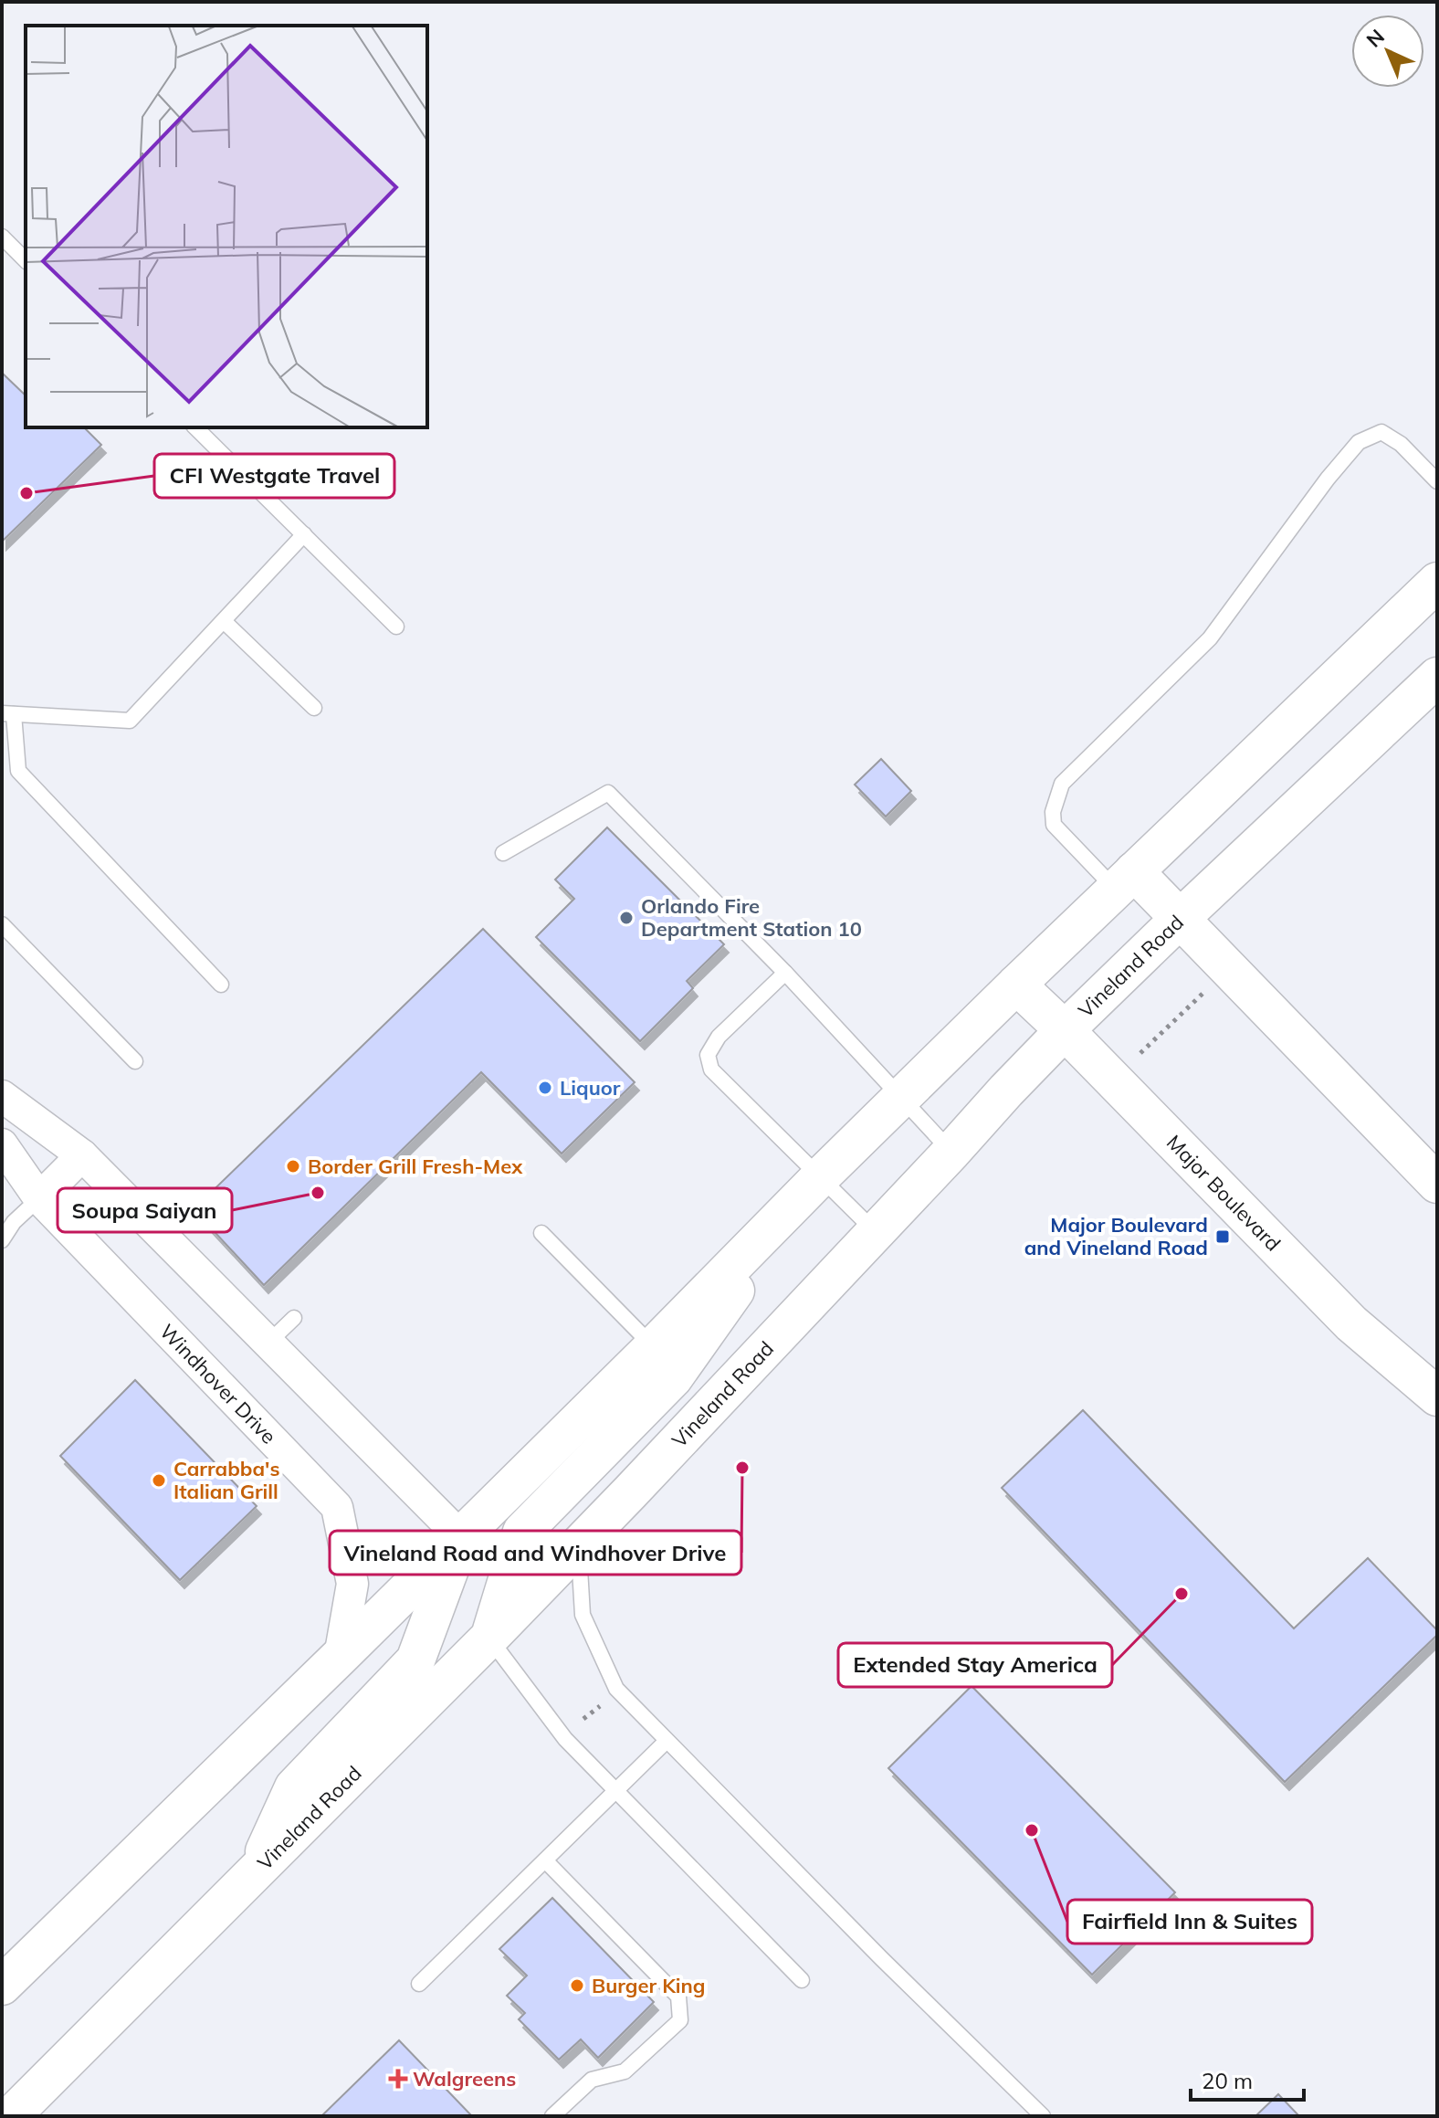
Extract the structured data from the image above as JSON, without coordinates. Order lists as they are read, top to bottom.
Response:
{
  "streets": {
    "street": ["Vineland Road", "Major Boulevard", "Windhover Drive"]
  },
  "crossings": [
    ["Vineland Road", "Major Boulevard"]
  ],
  "places": {
    "other": [
      "CFI Westgate Travel",
      "Orlando Fire Department Station 10",
      "Liquor",
      "Border Grill Fresh-Mex",
      "Soupa Saiyan",
      "Vineland Road and Windhover Drive",
      "Carrabba's Italian Grill",
      "Extended Stay America",
      "Fairfield Inn & Suites",
      "Burger King"
    ],
    "transit": ["Major Boulevard and Vineland Road"],
    "health": ["Walgreens"]
  },
  "scale_bar": "20 m",
  "north": "top left"
}
